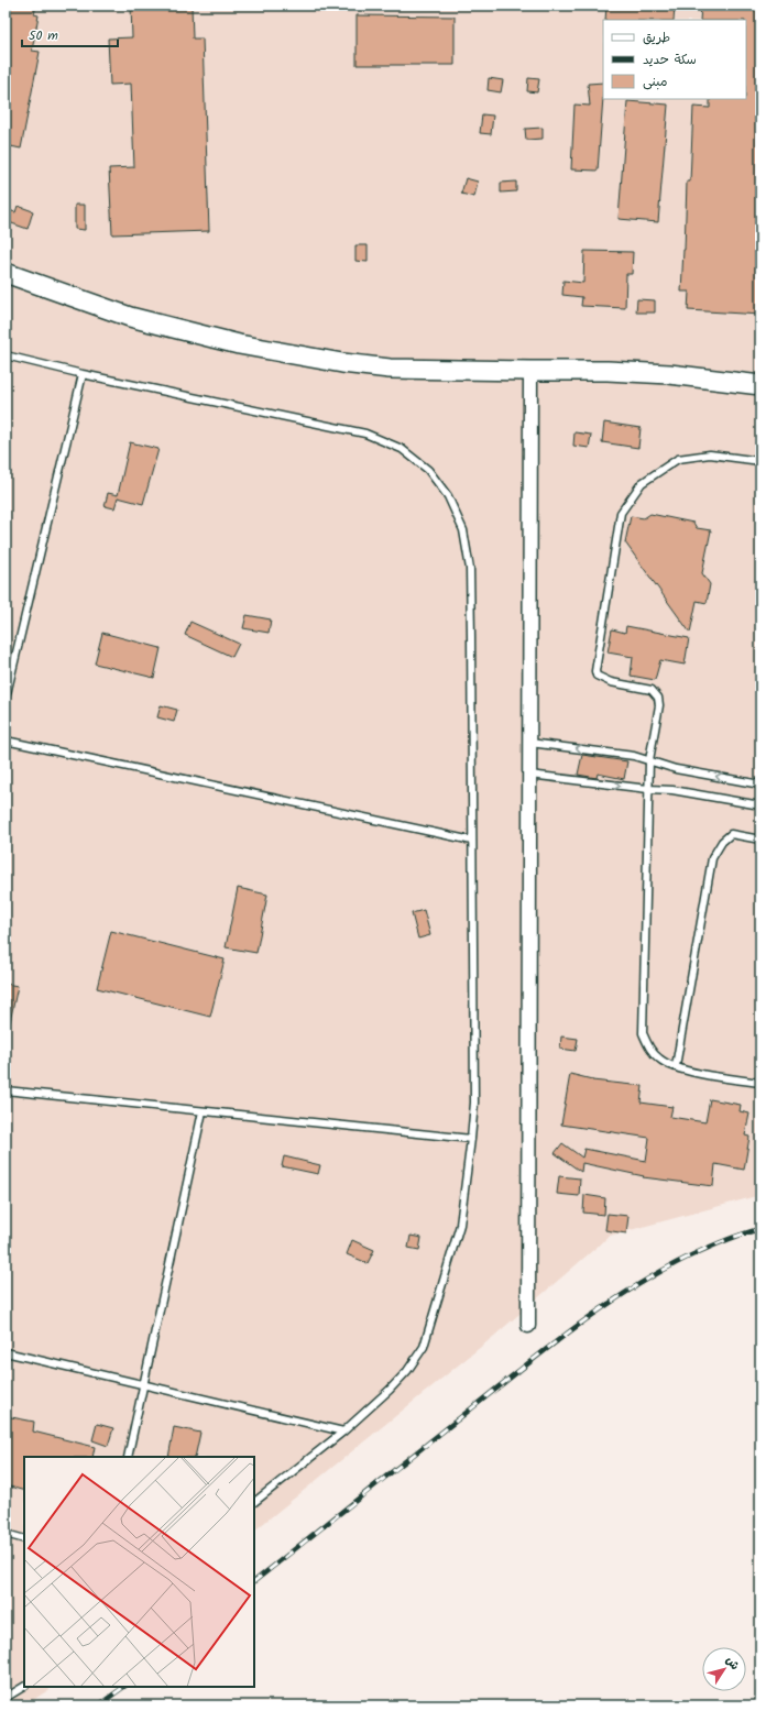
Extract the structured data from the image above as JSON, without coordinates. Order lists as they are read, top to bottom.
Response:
{
  "legend": ["طريق", "سكة حديد", "مبنى"],
  "scale_bar": "50 m",
  "north": "top right"
}
